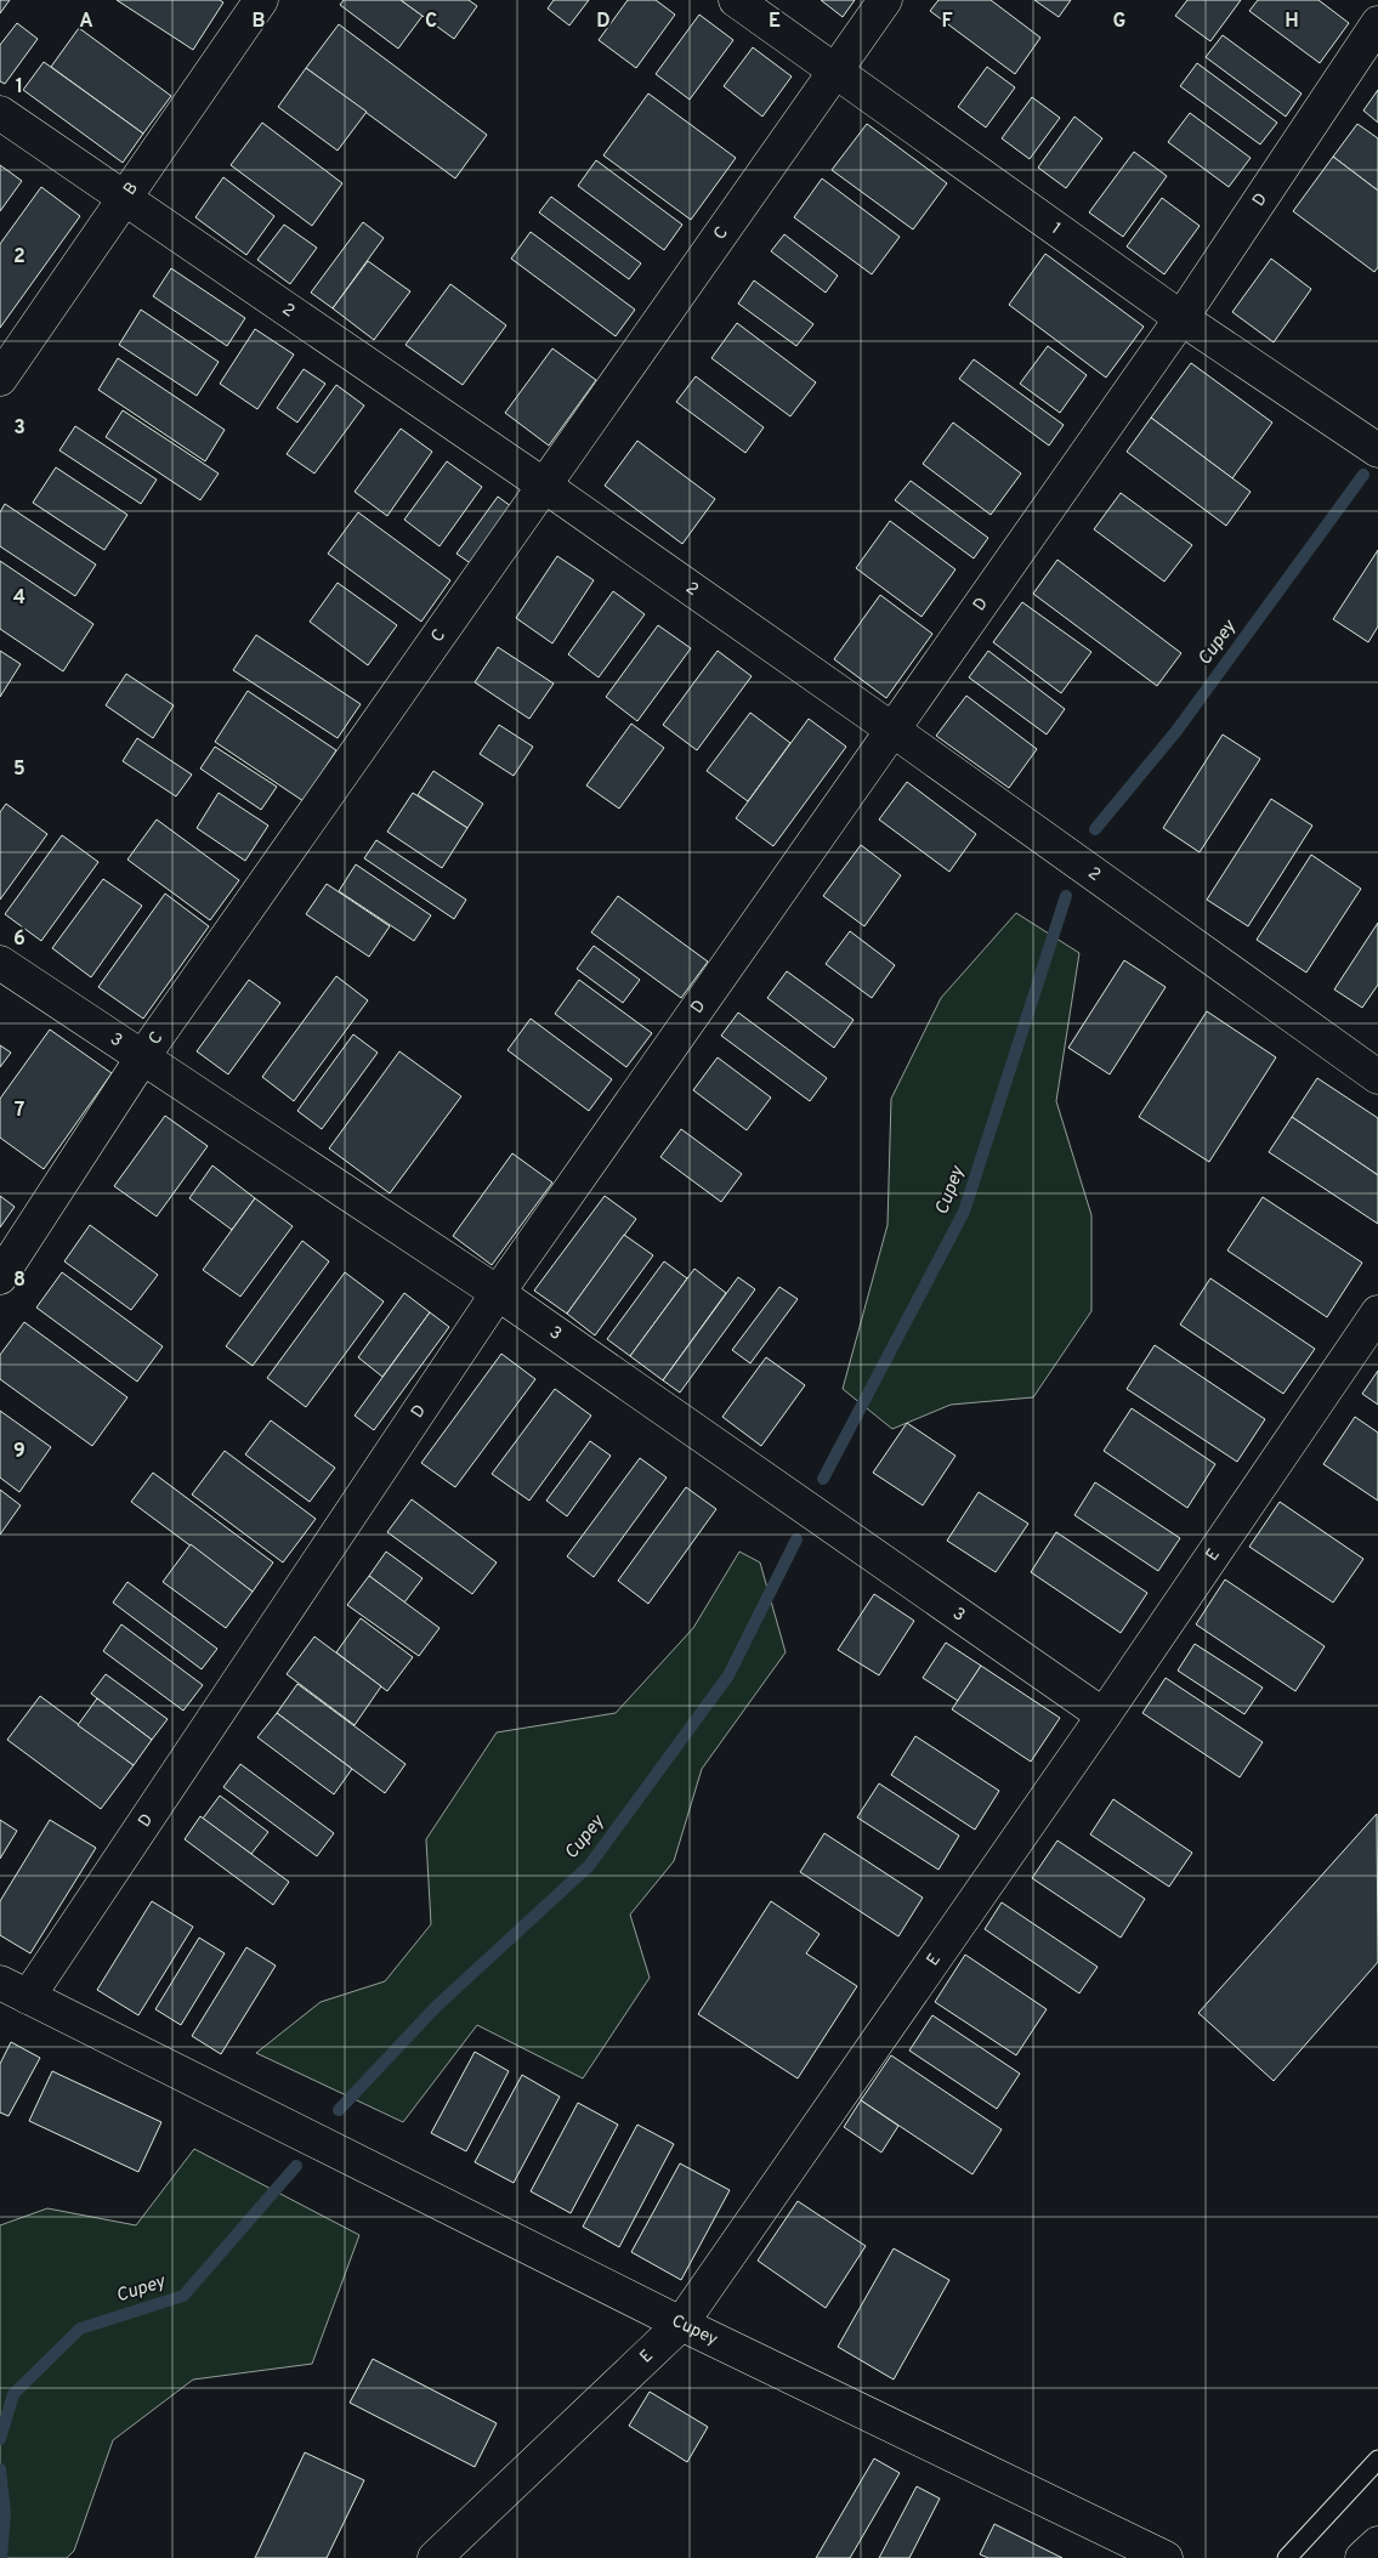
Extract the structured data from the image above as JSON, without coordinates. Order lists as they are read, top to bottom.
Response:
{
  "streets": {
    "street": [
      "B",
      "D",
      "1",
      "C",
      "2",
      "3",
      "E",
      "Cupey"
    ]
  },
  "crossings": [
    ["B", "2"],
    ["D", "1"],
    ["D", "2"],
    ["D", "3"],
    ["D", "Cupey"],
    ["1", "C"],
    ["C", "2"],
    ["C", "3"],
    ["3", "E"],
    ["E", "Cupey"]
  ],
  "water": ["Cupey"],
  "grid": {
    "columns": [
      "A",
      "B",
      "C",
      "D",
      "E",
      "F",
      "G",
      "H"
    ],
    "rows": [
      "1",
      "2",
      "3",
      "4",
      "5",
      "6",
      "7",
      "8",
      "9"
    ]
  }
}
